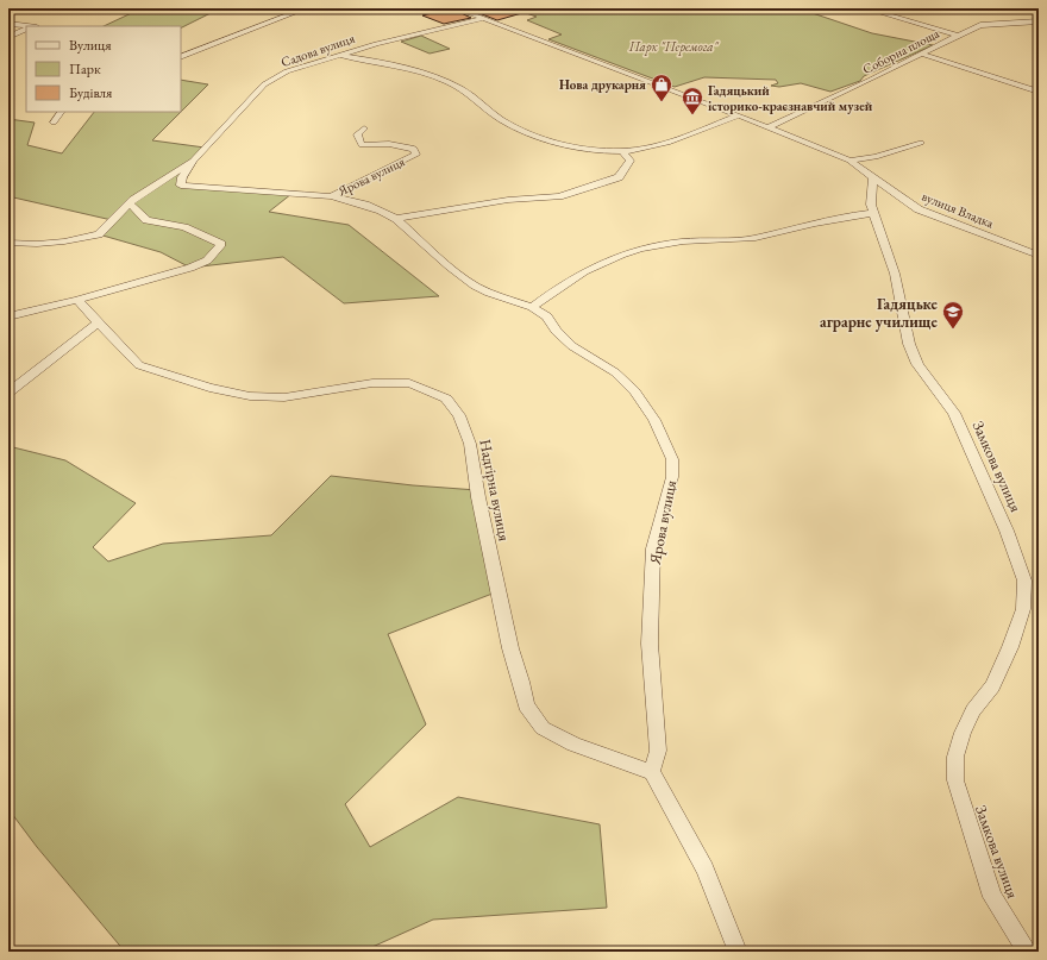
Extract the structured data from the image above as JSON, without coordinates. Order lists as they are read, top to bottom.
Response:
{
  "streets": {
    "street": [
      "Садова вулиця",
      "Соборна площа",
      "Ярова вулиця",
      "вулиця Владка",
      "Замкова вулиця",
      "Надгірна вулиця"
    ]
  },
  "crossings": [
    ["Садова вулиця", "Ярова вулиця"],
    ["Садова вулиця", "вулиця Владка"],
    ["Соборна площа", "вулиця Владка"],
    ["Ярова вулиця", "Надгірна вулиця"],
    ["вулиця Владка", "Замкова вулиця"]
  ],
  "parks": ["Парк \"Перемога\""],
  "places": {
    "shop": ["Нова друкарня"],
    "museum": ["Гадяцький історико-краєзнавчий музей"],
    "school or university": ["Гадяцьке аграрне училище"]
  },
  "legend": ["Вулиця", "Парк", "Будівля"]
}
